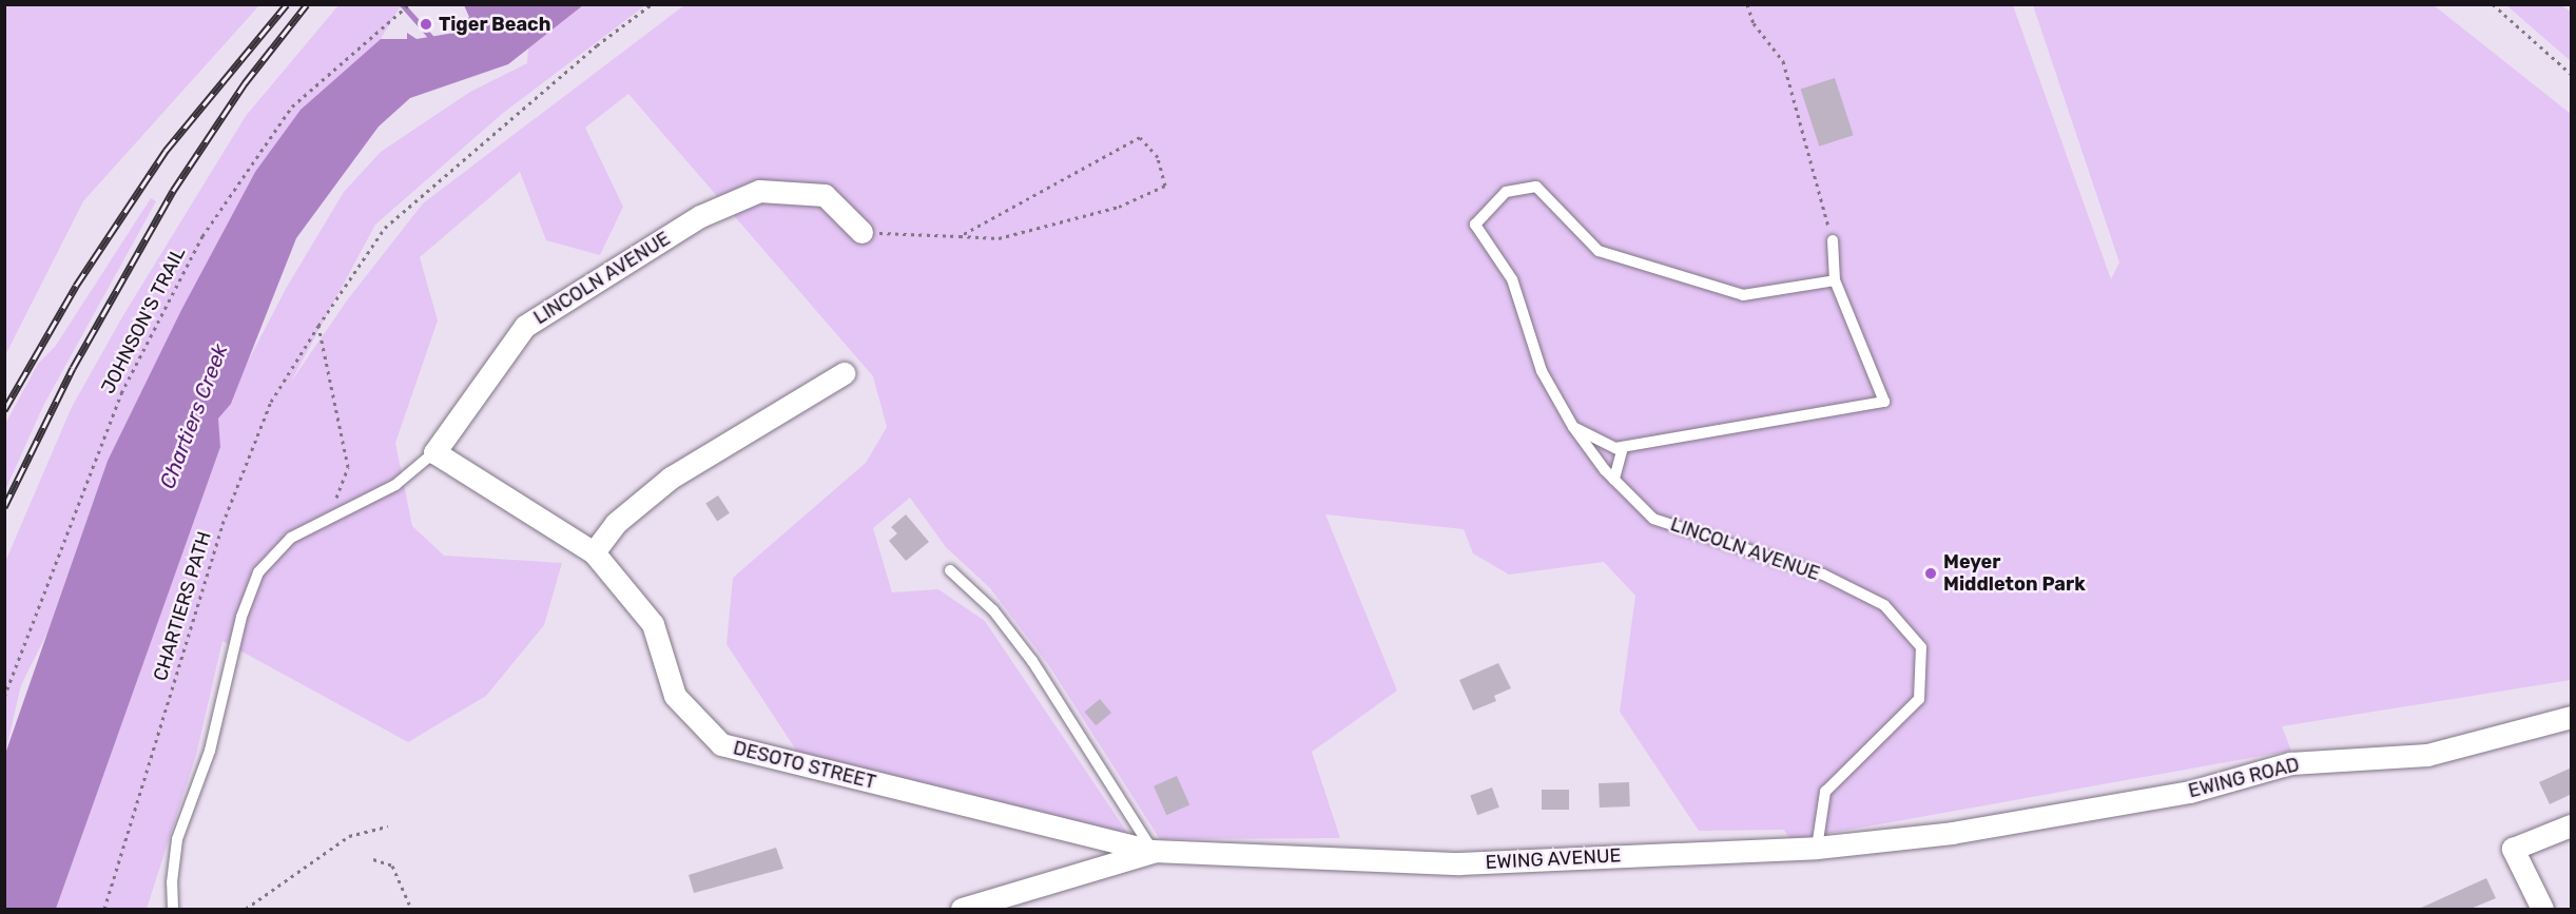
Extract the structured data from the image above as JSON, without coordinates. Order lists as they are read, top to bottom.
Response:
{
  "streets": {
    "street": [
      "LINCOLN AVENUE",
      "DESOTO STREET",
      "EWING ROAD",
      "EWING AVENUE"
    ],
    "path": ["JOHNSON'S TRAIL", "CHARTIERS PATH"]
  },
  "crossings": [
    ["LINCOLN AVENUE", "DESOTO STREET"],
    ["LINCOLN AVENUE", "EWING AVENUE"],
    ["DESOTO STREET", "EWING AVENUE"],
    ["EWING ROAD", "EWING AVENUE"]
  ],
  "water": ["Chartiers Creek"],
  "places": ["Tiger Beach", "Meyer Middleton Park"]
}
